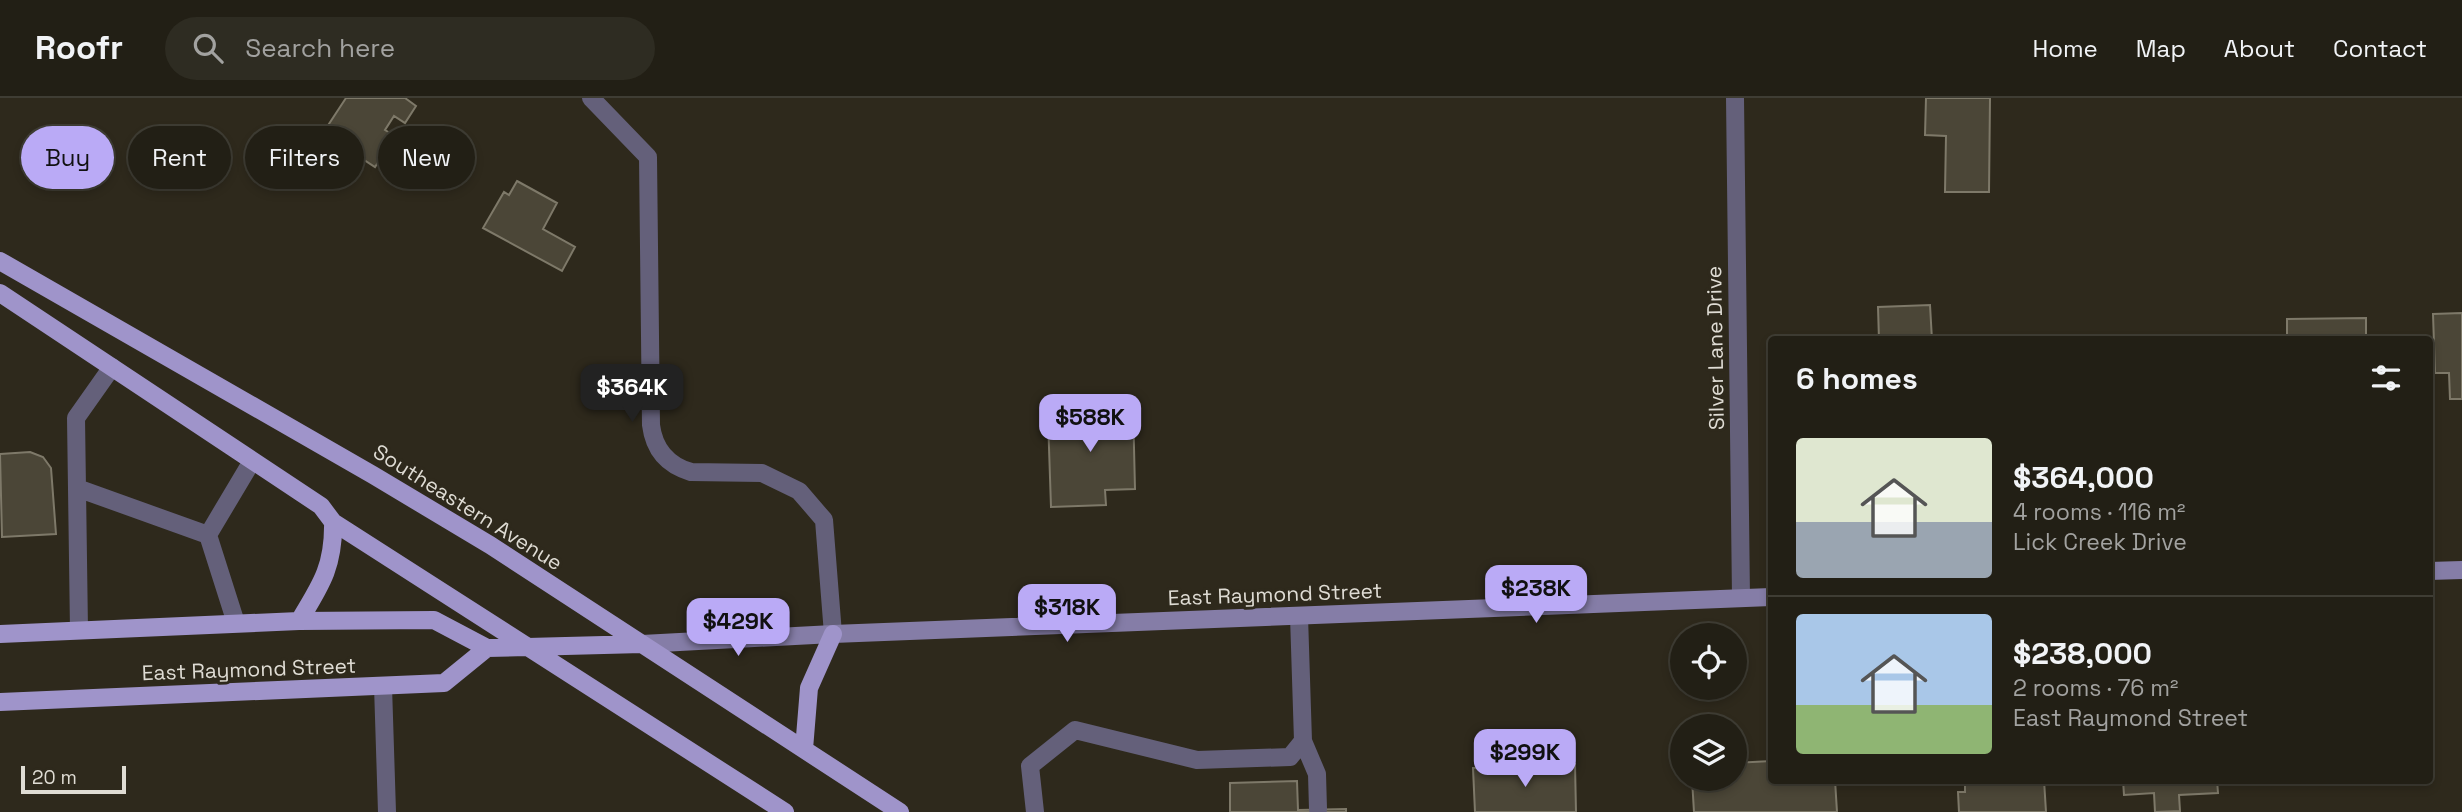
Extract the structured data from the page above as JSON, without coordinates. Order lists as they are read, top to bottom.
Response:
{
  "streets": {
    "main road": ["Southeastern Avenue", "East Raymond Street"],
    "street": ["Silver Lane Drive"]
  },
  "crossings": [
    ["Silver Lane Drive", "East Raymond Street"],
    ["Southeastern Avenue", "East Raymond Street"]
  ],
  "scale_bar": "20 m",
  "page": {
    "header": "Roofr",
    "search": "Search here",
    "nav": [
      "Home",
      "Map",
      "About",
      "Contact"
    ],
    "chip": [
      "Buy",
      "Rent",
      "Filters",
      "New"
    ],
    "heading": "6 homes",
    "price": [
      "$364K",
      "$588K",
      "$238K",
      "$318K",
      "$429K",
      "$299K"
    ],
    "list": [
      {
        "name": "$364,000",
        "note": "4 rooms · 116 m² · Lick Creek Drive"
      },
      {
        "name": "$238,000",
        "note": "2 rooms · 76 m² · East Raymond Street"
      }
    ],
    "scale": "20 m"
  }
}
